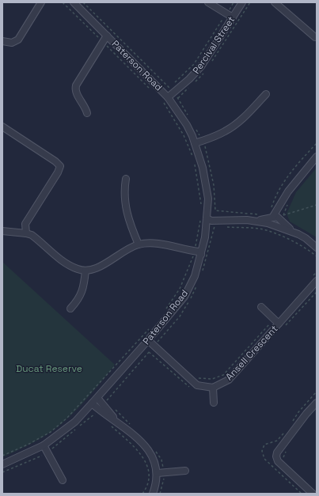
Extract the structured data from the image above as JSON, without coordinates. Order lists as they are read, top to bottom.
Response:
{
  "streets": {
    "street": ["Percival Street", "Paterson Road", "Ansell Crescent"]
  },
  "crossings": [
    ["Percival Street", "Paterson Road"]
  ],
  "parks": ["Ducat Reserve"]
}
